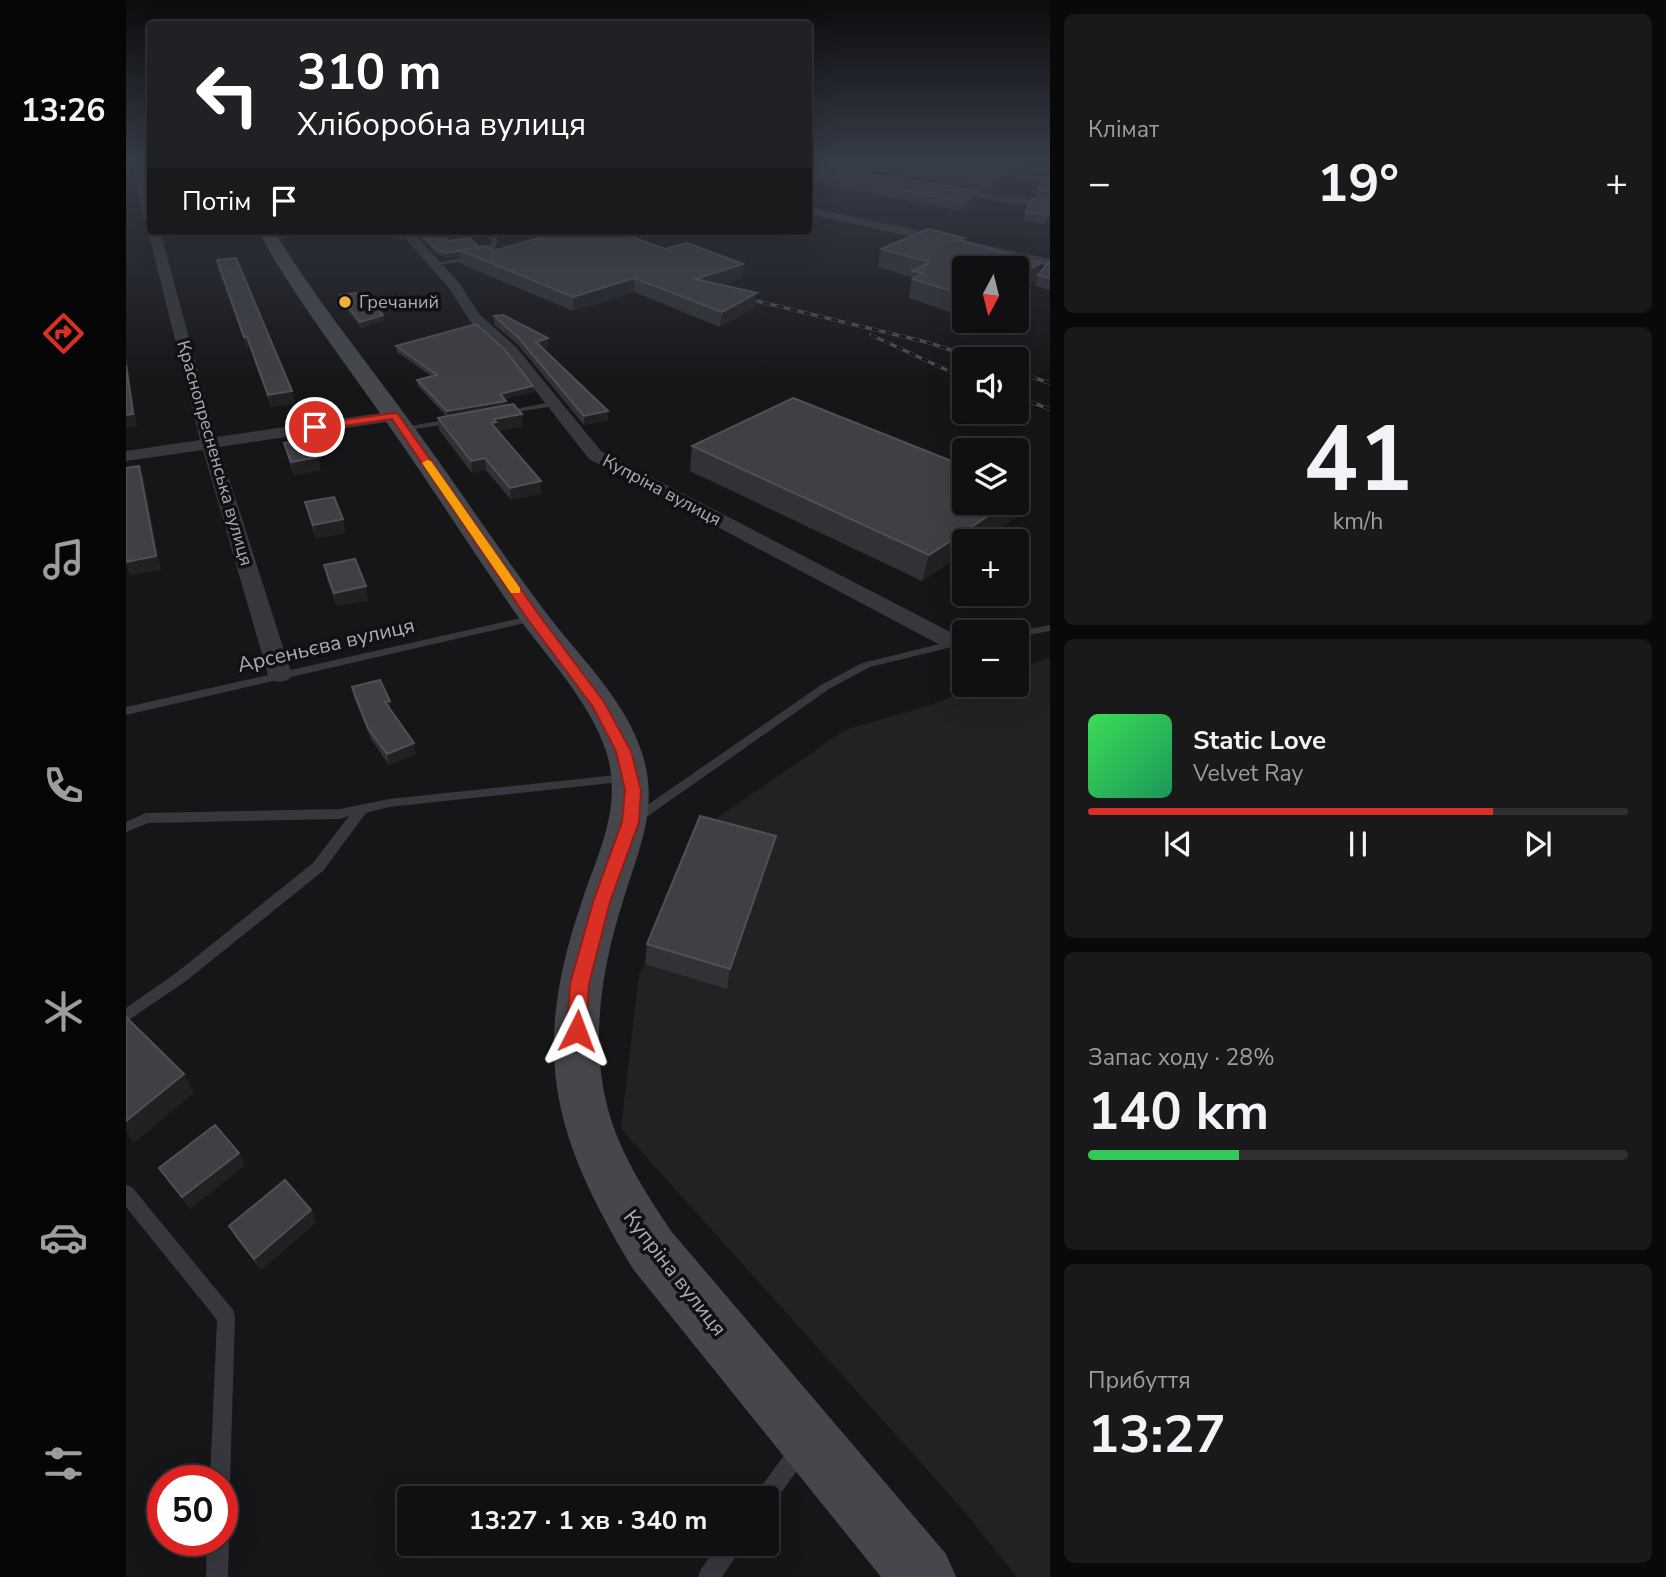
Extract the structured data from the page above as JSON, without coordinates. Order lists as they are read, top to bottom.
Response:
{
  "streets": {
    "main road": ["Купріна вулиця"],
    "street": ["Краснопресненська вулиця"],
    "lane": ["Арсеньєва вулиця"]
  },
  "crossings": [
    ["Краснопресненська вулиця", "Арсеньєва вулиця"],
    ["Купріна вулиця", "Арсеньєва вулиця"]
  ],
  "places": ["Гречаний"],
  "north": "bottom",
  "page": {
    "tabs": "13:26",
    "tile": [
      "Клімат",
      ["41", "km/h"],
      ["Запас ходу · 28%", "140 km"],
      ["Прибуття", "13:27"]
    ],
    "turn": ["310 m", "Хліборобна вулиця"],
    "heat": ["−", "19°", "+"],
    "then": "Потім",
    "map_buttons": ["+", "−"],
    "song": ["Static Love", "Velvet Ray"],
    "limit": "50",
    "trip": "13:27 · 1 хв · 340 m"
  }
}
